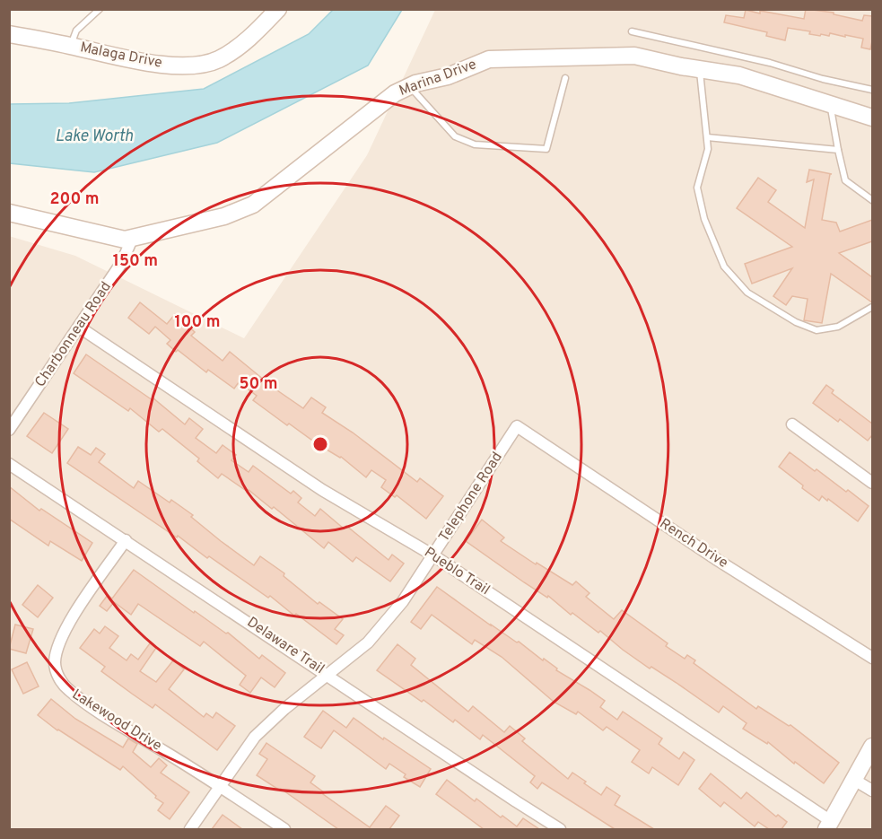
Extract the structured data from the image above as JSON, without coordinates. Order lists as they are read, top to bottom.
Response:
{
  "streets": {
    "street": [
      "Malaga Drive",
      "Marina Drive",
      "Charbonneau Road",
      "Telephone Road",
      "Rench Drive",
      "Pueblo Trail",
      "Delaware Trail",
      "Lakewood Drive"
    ]
  },
  "crossings": [
    ["Marina Drive", "Charbonneau Road"],
    ["Charbonneau Road", "Pueblo Trail"],
    ["Telephone Road", "Rench Drive"],
    ["Telephone Road", "Pueblo Trail"],
    ["Telephone Road", "Delaware Trail"],
    ["Telephone Road", "Lakewood Drive"],
    ["Delaware Trail", "Lakewood Drive"]
  ],
  "water": ["Lake Worth"],
  "rings": [
    "200 m",
    "150 m",
    "100 m",
    "50 m"
  ]
}
